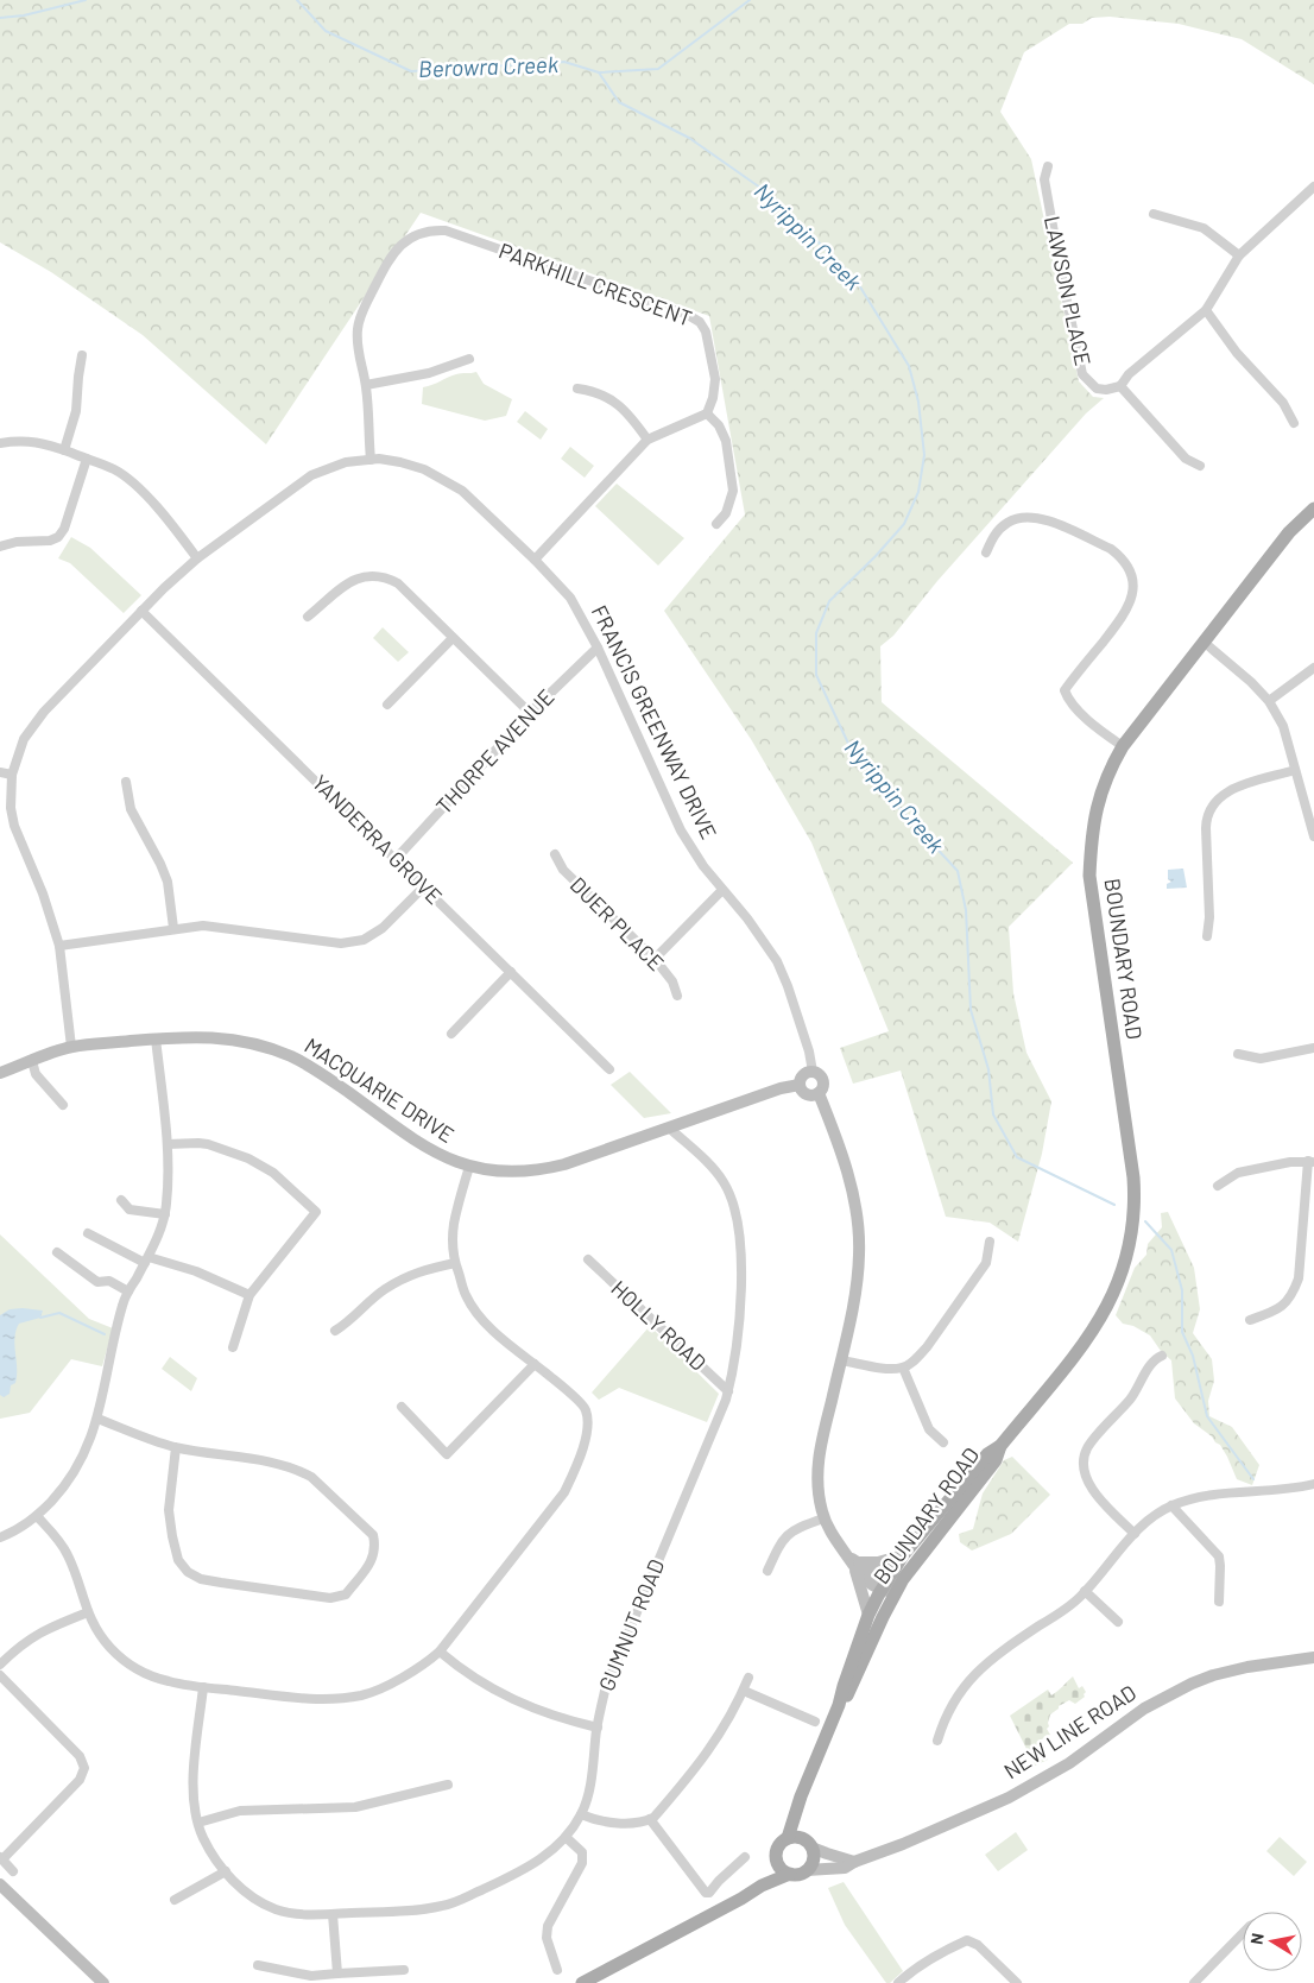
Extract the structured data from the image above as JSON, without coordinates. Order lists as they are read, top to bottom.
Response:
{
  "streets": {
    "main road": ["BOUNDARY ROAD", "MACQUARIE DRIVE", "NEW LINE ROAD"],
    "street": [
      "PARKHILL CRESCENT",
      "LAWSON PLACE",
      "FRANCIS GREENWAY DRIVE",
      "THORPE AVENUE",
      "YANDERRA GROVE",
      "DUER PLACE",
      "HOLLY ROAD",
      "GUMNUT ROAD"
    ]
  },
  "crossings": [
    ["PARKHILL CRESCENT", "FRANCIS GREENWAY DRIVE"],
    ["FRANCIS GREENWAY DRIVE", "THORPE AVENUE"],
    ["FRANCIS GREENWAY DRIVE", "YANDERRA GROVE"],
    ["FRANCIS GREENWAY DRIVE", "MACQUARIE DRIVE"],
    ["THORPE AVENUE", "YANDERRA GROVE"],
    ["BOUNDARY ROAD", "NEW LINE ROAD"],
    ["MACQUARIE DRIVE", "GUMNUT ROAD"],
    ["HOLLY ROAD", "GUMNUT ROAD"]
  ],
  "water": ["Berowra Creek", "Nyrippin Creek"],
  "north": "left"
}
